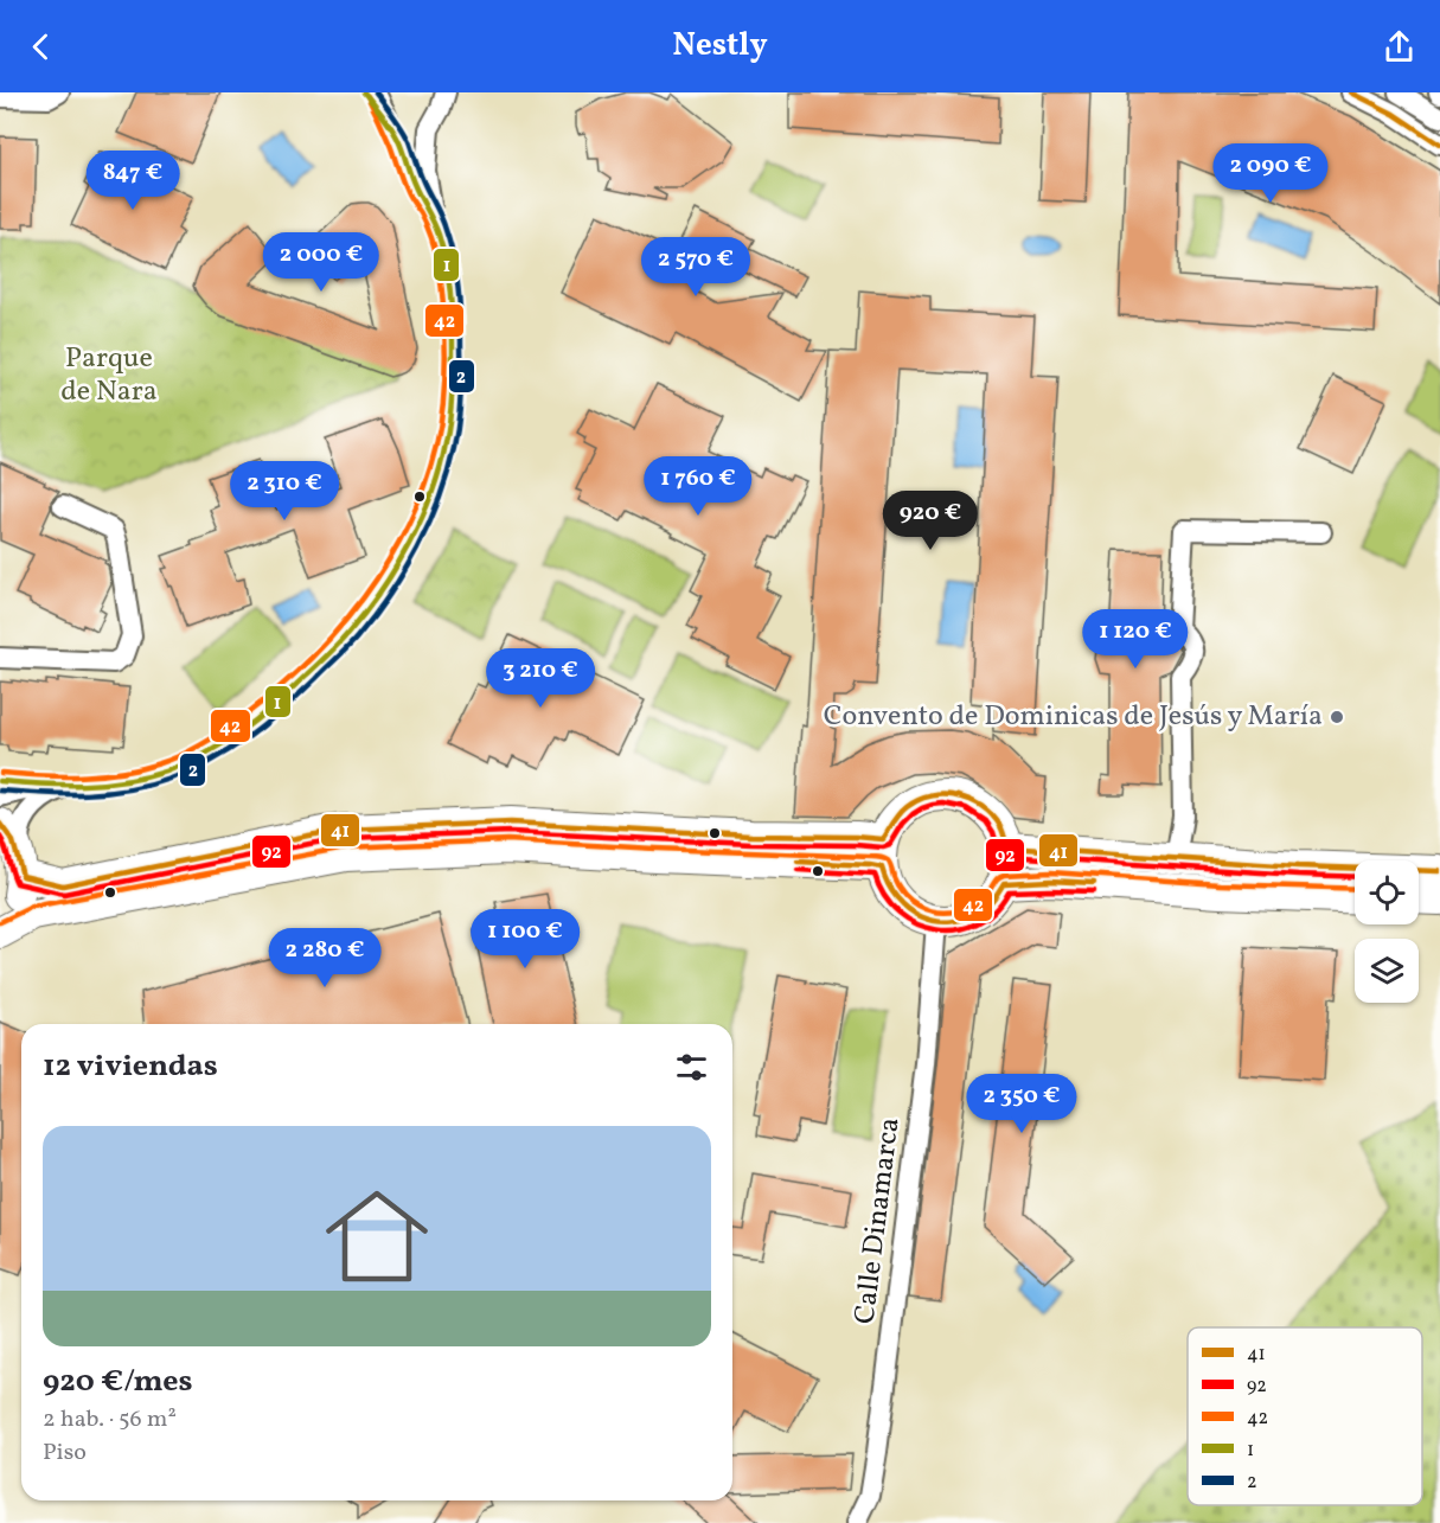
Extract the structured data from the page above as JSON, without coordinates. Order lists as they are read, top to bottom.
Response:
{
  "streets": {
    "street": ["Calle Dinamarca"]
  },
  "parks": ["Parque de Nara"],
  "places": ["Convento de Dominicas de Jesús y María"],
  "lines": [
    "transit line 41",
    "transit line 1",
    "transit line 2",
    "transit line 42",
    "transit line 92"
  ],
  "legend": [
    "41",
    "92",
    "42",
    "1",
    "2"
  ],
  "page": {
    "header": "Nestly",
    "price": [
      "2 090 €",
      "847 €",
      "2 000 €",
      "2 570 €",
      "1 760 €",
      "2 310 €",
      "920 €",
      "1 120 €",
      "3 210 €",
      "1 100 €",
      "2 280 €",
      "2 350 €"
    ],
    "heading": "12 viviendas",
    "list": [
      {
        "name": "920 €/mes",
        "note": "2 hab. · 56 m² · Piso"
      }
    ]
  }
}
